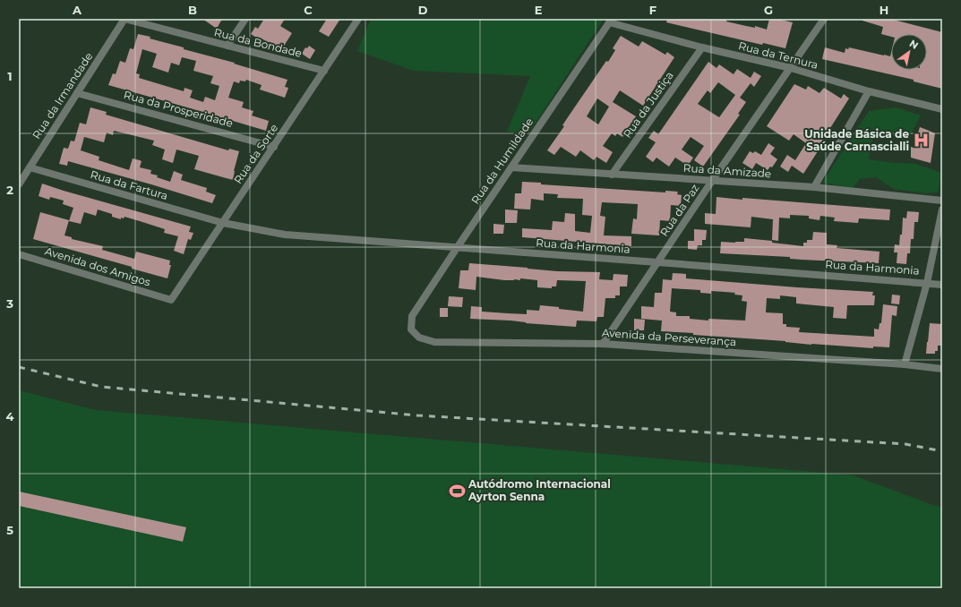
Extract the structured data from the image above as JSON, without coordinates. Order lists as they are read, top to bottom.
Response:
{
  "streets": {
    "street": [
      "Rua da Bondade",
      "Rua da Ternura",
      "Rua da Irmandade",
      "Rua da Justiça",
      "Rua da Prosperidade",
      "Rua da Sorte",
      "Rua da Humildade",
      "Rua da Amizade",
      "Rua da Fartura",
      "Rua da Paz",
      "Rua da Harmonia",
      "Avenida dos Amigos",
      "Avenida da Perseverança"
    ]
  },
  "crossings": [
    ["Rua da Bondade", "Rua da Irmandade"],
    ["Rua da Bondade", "Rua da Sorte"],
    ["Rua da Ternura", "Rua da Justiça"],
    ["Rua da Ternura", "Rua da Humildade"],
    ["Rua da Ternura", "Rua da Paz"],
    ["Rua da Irmandade", "Rua da Prosperidade"],
    ["Rua da Irmandade", "Rua da Fartura"],
    ["Rua da Justiça", "Rua da Amizade"],
    ["Rua da Prosperidade", "Rua da Sorte"],
    ["Rua da Sorte", "Rua da Fartura"],
    ["Rua da Sorte", "Rua da Harmonia"],
    ["Rua da Sorte", "Avenida dos Amigos"],
    ["Rua da Humildade", "Rua da Amizade"],
    ["Rua da Humildade", "Rua da Harmonia"],
    ["Rua da Humildade", "Avenida da Perseverança"],
    ["Rua da Amizade", "Rua da Paz"],
    ["Rua da Fartura", "Rua da Harmonia"],
    ["Rua da Paz", "Rua da Harmonia"],
    ["Rua da Paz", "Avenida da Perseverança"]
  ],
  "places": {
    "hospital": ["Unidade Básica de Saúde Carnascialli"],
    "sports": ["Autódromo Internacional Ayrton Senna"]
  },
  "north": "top right",
  "grid": {
    "columns": [
      "A",
      "B",
      "C",
      "D",
      "E",
      "F",
      "G",
      "H"
    ],
    "rows": [
      "1",
      "2",
      "3",
      "4",
      "5"
    ]
  }
}
